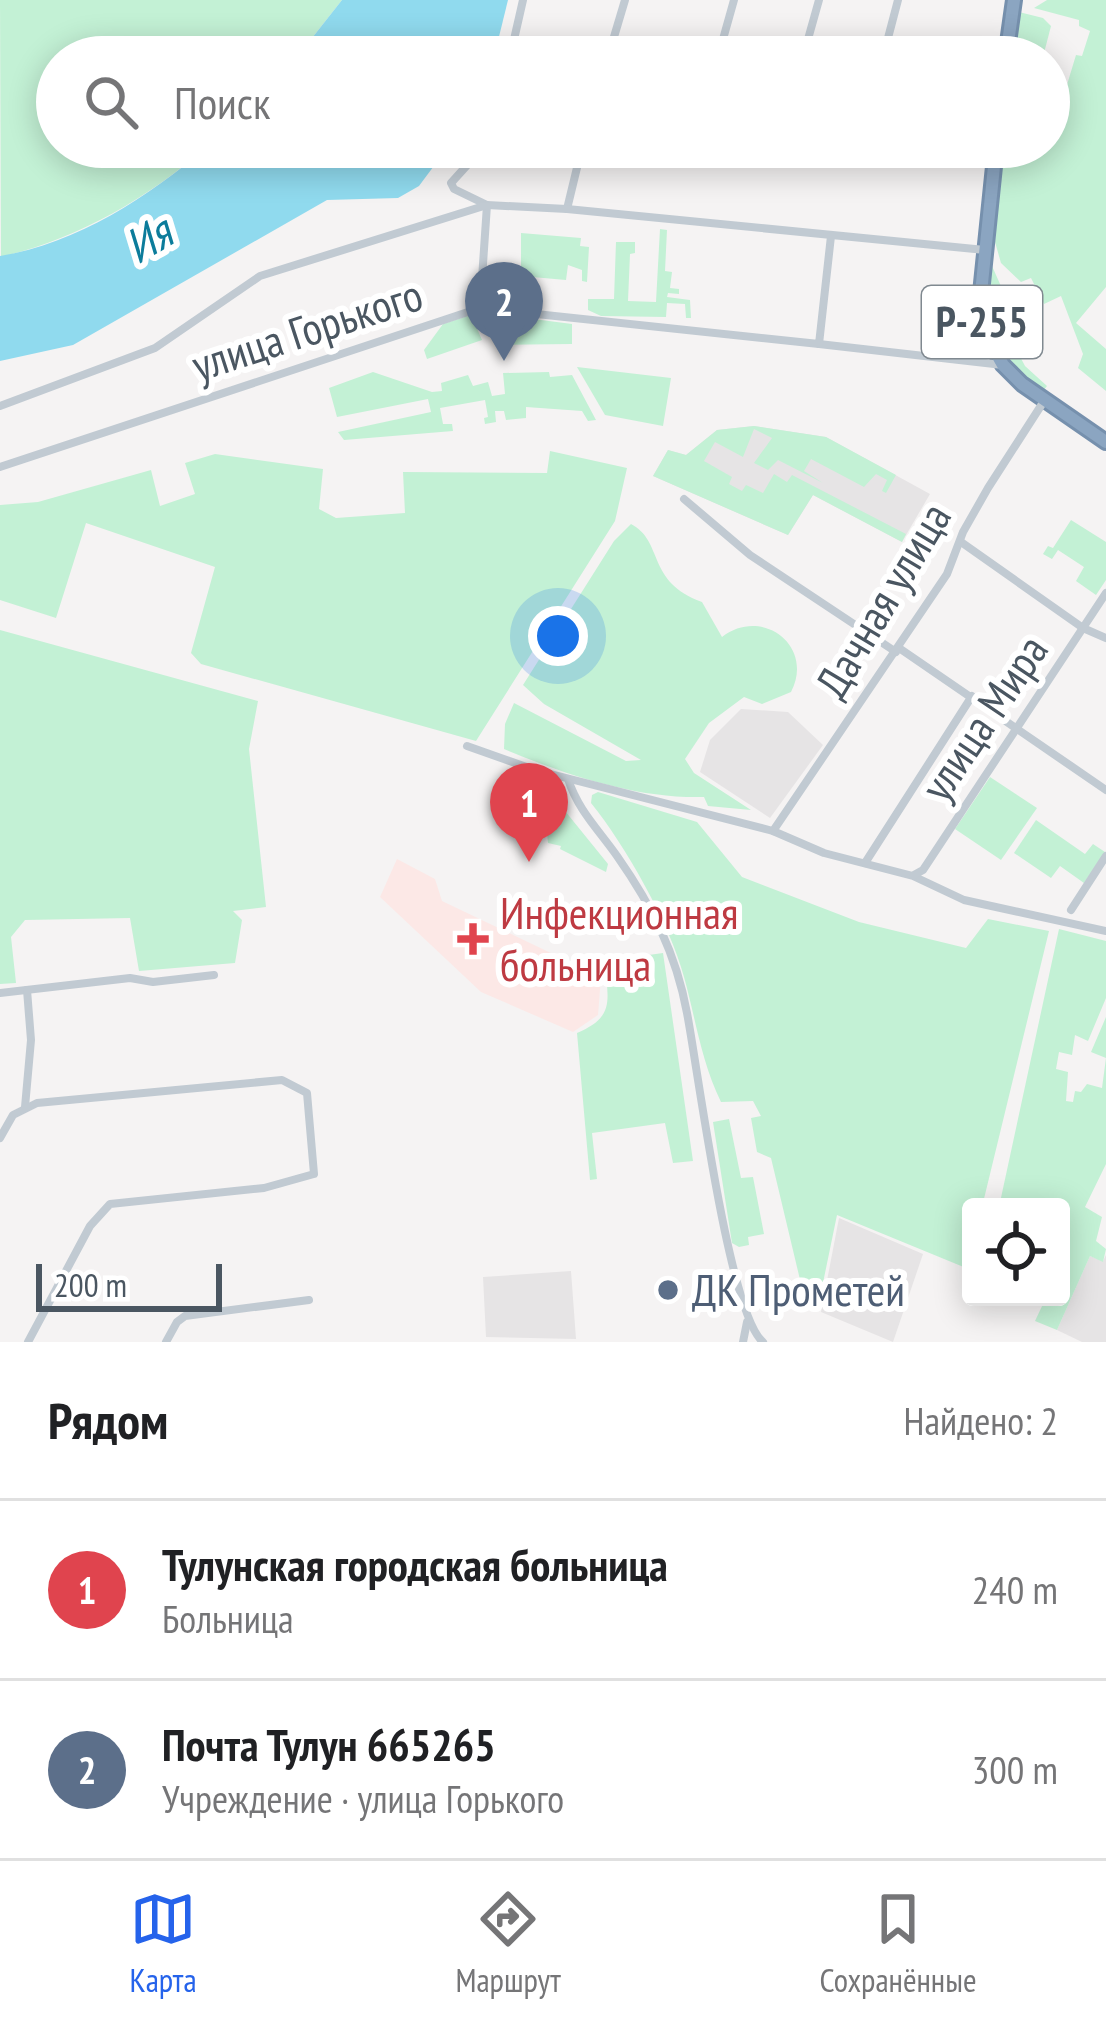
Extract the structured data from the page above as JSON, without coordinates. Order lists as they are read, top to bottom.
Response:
{
  "streets": {
    "highway": ["Р-255"],
    "street": ["улица Горького", "Дачная улица", "улица Мира"]
  },
  "crossings": [
    ["Р-255", "улица Горького"],
    ["Р-255", "Дачная улица"]
  ],
  "water": ["Ия"],
  "places": {
    "health": ["Инфекционная больница"],
    "other": ["ДК Прометей"]
  },
  "scale_bar": "200 m",
  "page": {
    "search": "Поиск",
    "pins": ["2", "1"],
    "scale": "200 m",
    "heading": ["Рядом", "Найдено: 2"],
    "list": [
      {
        "mark": "1",
        "name": "Тулунская городская больница",
        "note": "Больница",
        "value": "240 m"
      },
      {
        "mark": "2",
        "name": "Почта Тулун 665265",
        "note": "Учреждение · улица Горького",
        "value": "300 m"
      }
    ],
    "nav": ["Карта", "Маршрут", "Сохранённые"]
  }
}
